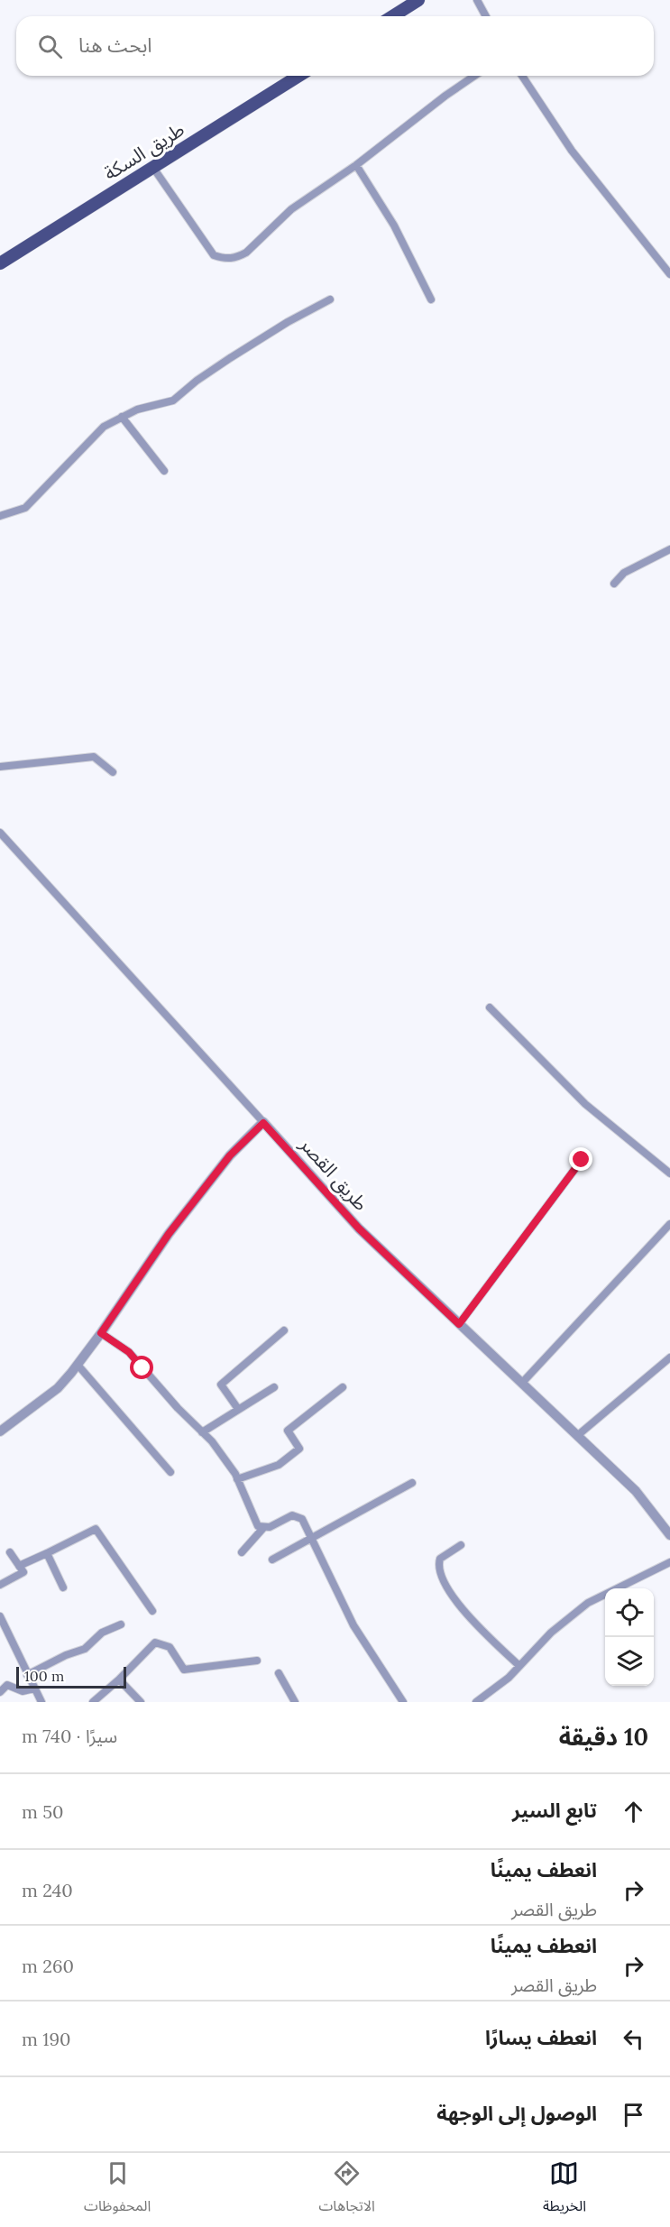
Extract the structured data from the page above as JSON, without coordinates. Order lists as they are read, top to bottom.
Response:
{
  "streets": {
    "main road": ["طريق السكة"],
    "street": ["طريق القصر"]
  },
  "scale_bar": "100 m",
  "page": {
    "search": "ابحث هنا",
    "scale": "100 m",
    "heading": ["10 دقيقة", "سيرًا · 740 m"],
    "list": [
      ["تابع السير", "50 m"],
      ["انعطف يمينًا", "طريق القصر", "240 m"],
      ["انعطف يمينًا", "طريق القصر", "260 m"],
      ["انعطف يسارًا", "190 m"],
      "الوصول إلى الوجهة"
    ],
    "nav": ["الخريطة", "الاتجاهات", "المحفوظات"]
  }
}
